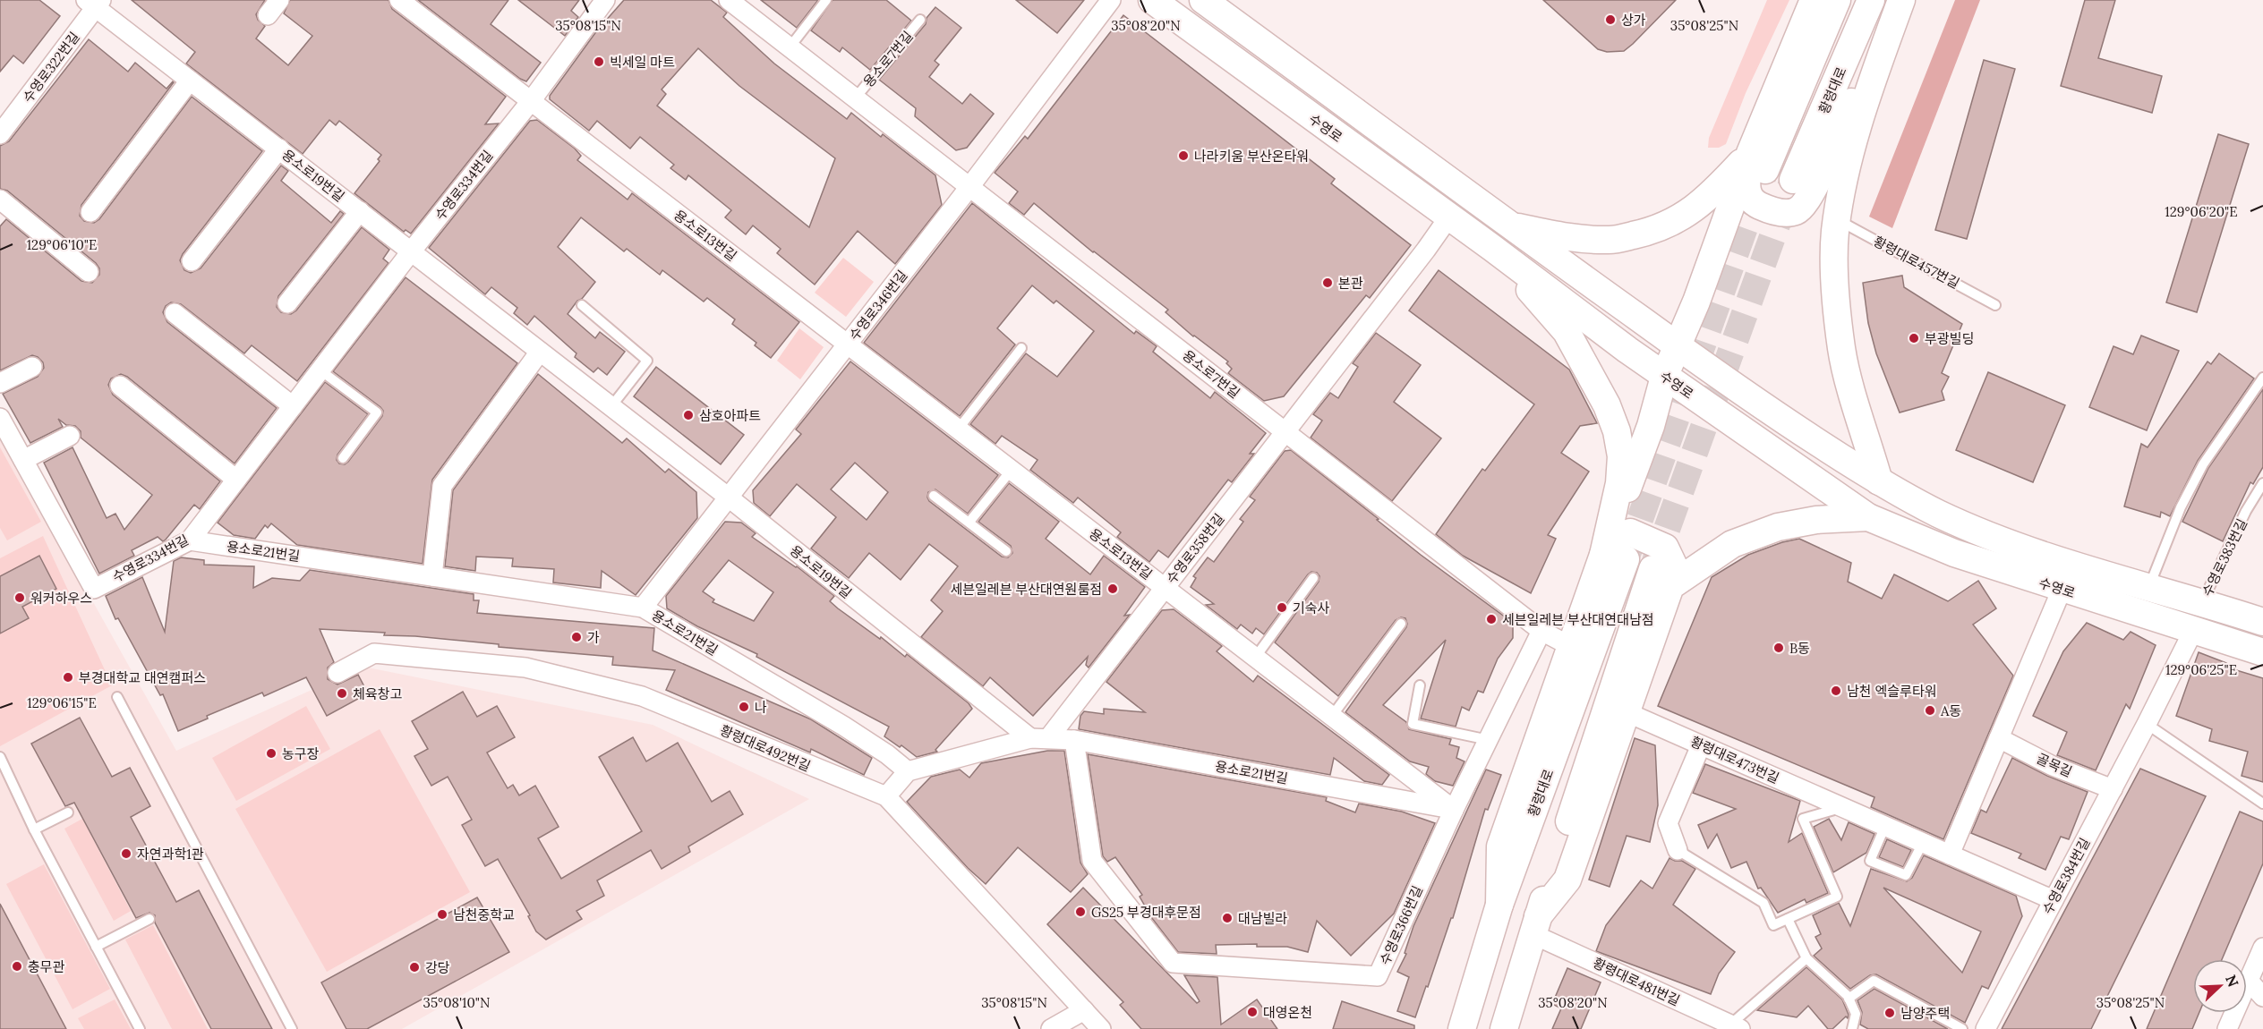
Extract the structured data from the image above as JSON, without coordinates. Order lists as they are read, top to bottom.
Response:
{
  "streets": {
    "main road": ["황령대로", "수영로"],
    "street": [
      "용소로7번길",
      "수영로322번길",
      "용소로19번길",
      "수영로334번길",
      "용소로13번길",
      "수영로346번길",
      "수영로358번길",
      "용소로21번길",
      "황령대로492번길",
      "황령대로473번길",
      "골목길",
      "수영로384번길",
      "수영로366번길",
      "황령대로481번길"
    ],
    "lane": ["황령대로457번길", "수영로383번길"]
  },
  "crossings": [
    ["용소로7번길", "수영로346번길"],
    ["용소로7번길", "수영로358번길"],
    ["용소로7번길", "수영로366번길"],
    ["수영로322번길", "용소로19번길"],
    ["수영로", "수영로358번길"],
    ["수영로", "수영로383번길"],
    ["수영로", "수영로384번길"],
    ["용소로19번길", "수영로334번길"],
    ["용소로19번길", "수영로346번길"],
    ["수영로334번길", "용소로13번길"],
    ["수영로334번길", "용소로21번길"],
    ["용소로13번길", "수영로346번길"],
    ["용소로13번길", "수영로358번길"],
    ["용소로13번길", "용소로21번길"],
    ["용소로13번길", "수영로366번길"],
    ["수영로346번길", "용소로21번길"],
    ["수영로358번길", "용소로21번길"],
    ["용소로21번길", "수영로366번길"],
    ["황령대로473번길", "수영로384번길"],
    ["골목길", "수영로384번길"]
  ],
  "places": [
    "상가",
    "빅세일 마트",
    "나라키움 부산온타워",
    "본관",
    "부광빌딩",
    "삼호아파트",
    "세븐일레븐 부산대연원룸점",
    "워커하우스",
    "기숙사",
    "세븐일레븐 부산대연대남점",
    "가",
    "B동",
    "부경대학교 대연캠퍼스",
    "남천 엑슬루타워",
    "체육창고",
    "나",
    "A동",
    "농구장",
    "자연과학1관",
    "GS25 부경대후문점",
    "남천중학교",
    "대남빌라",
    "충무관",
    "강당",
    "대영온천",
    "남양주택"
  ],
  "north": "top right",
  "coordinates": [
    "35°08'15\"N",
    "35°08'20\"N",
    "35°08'25\"N",
    "129°06'20\"E",
    "129°06'10\"E",
    "129°06'25\"E",
    "129°06'15\"E",
    "35°08'10\"N"
  ]
}
